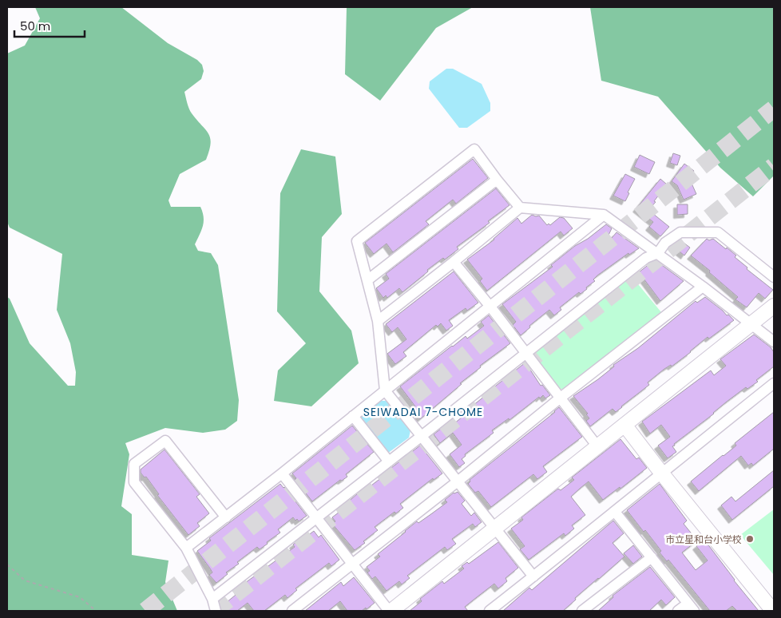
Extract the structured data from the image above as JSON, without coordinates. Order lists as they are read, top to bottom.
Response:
{
  "districts": ["SEIWADAI 7-CHOME"],
  "places": ["市立星和台小学校"],
  "scale_bar": "50 m"
}
